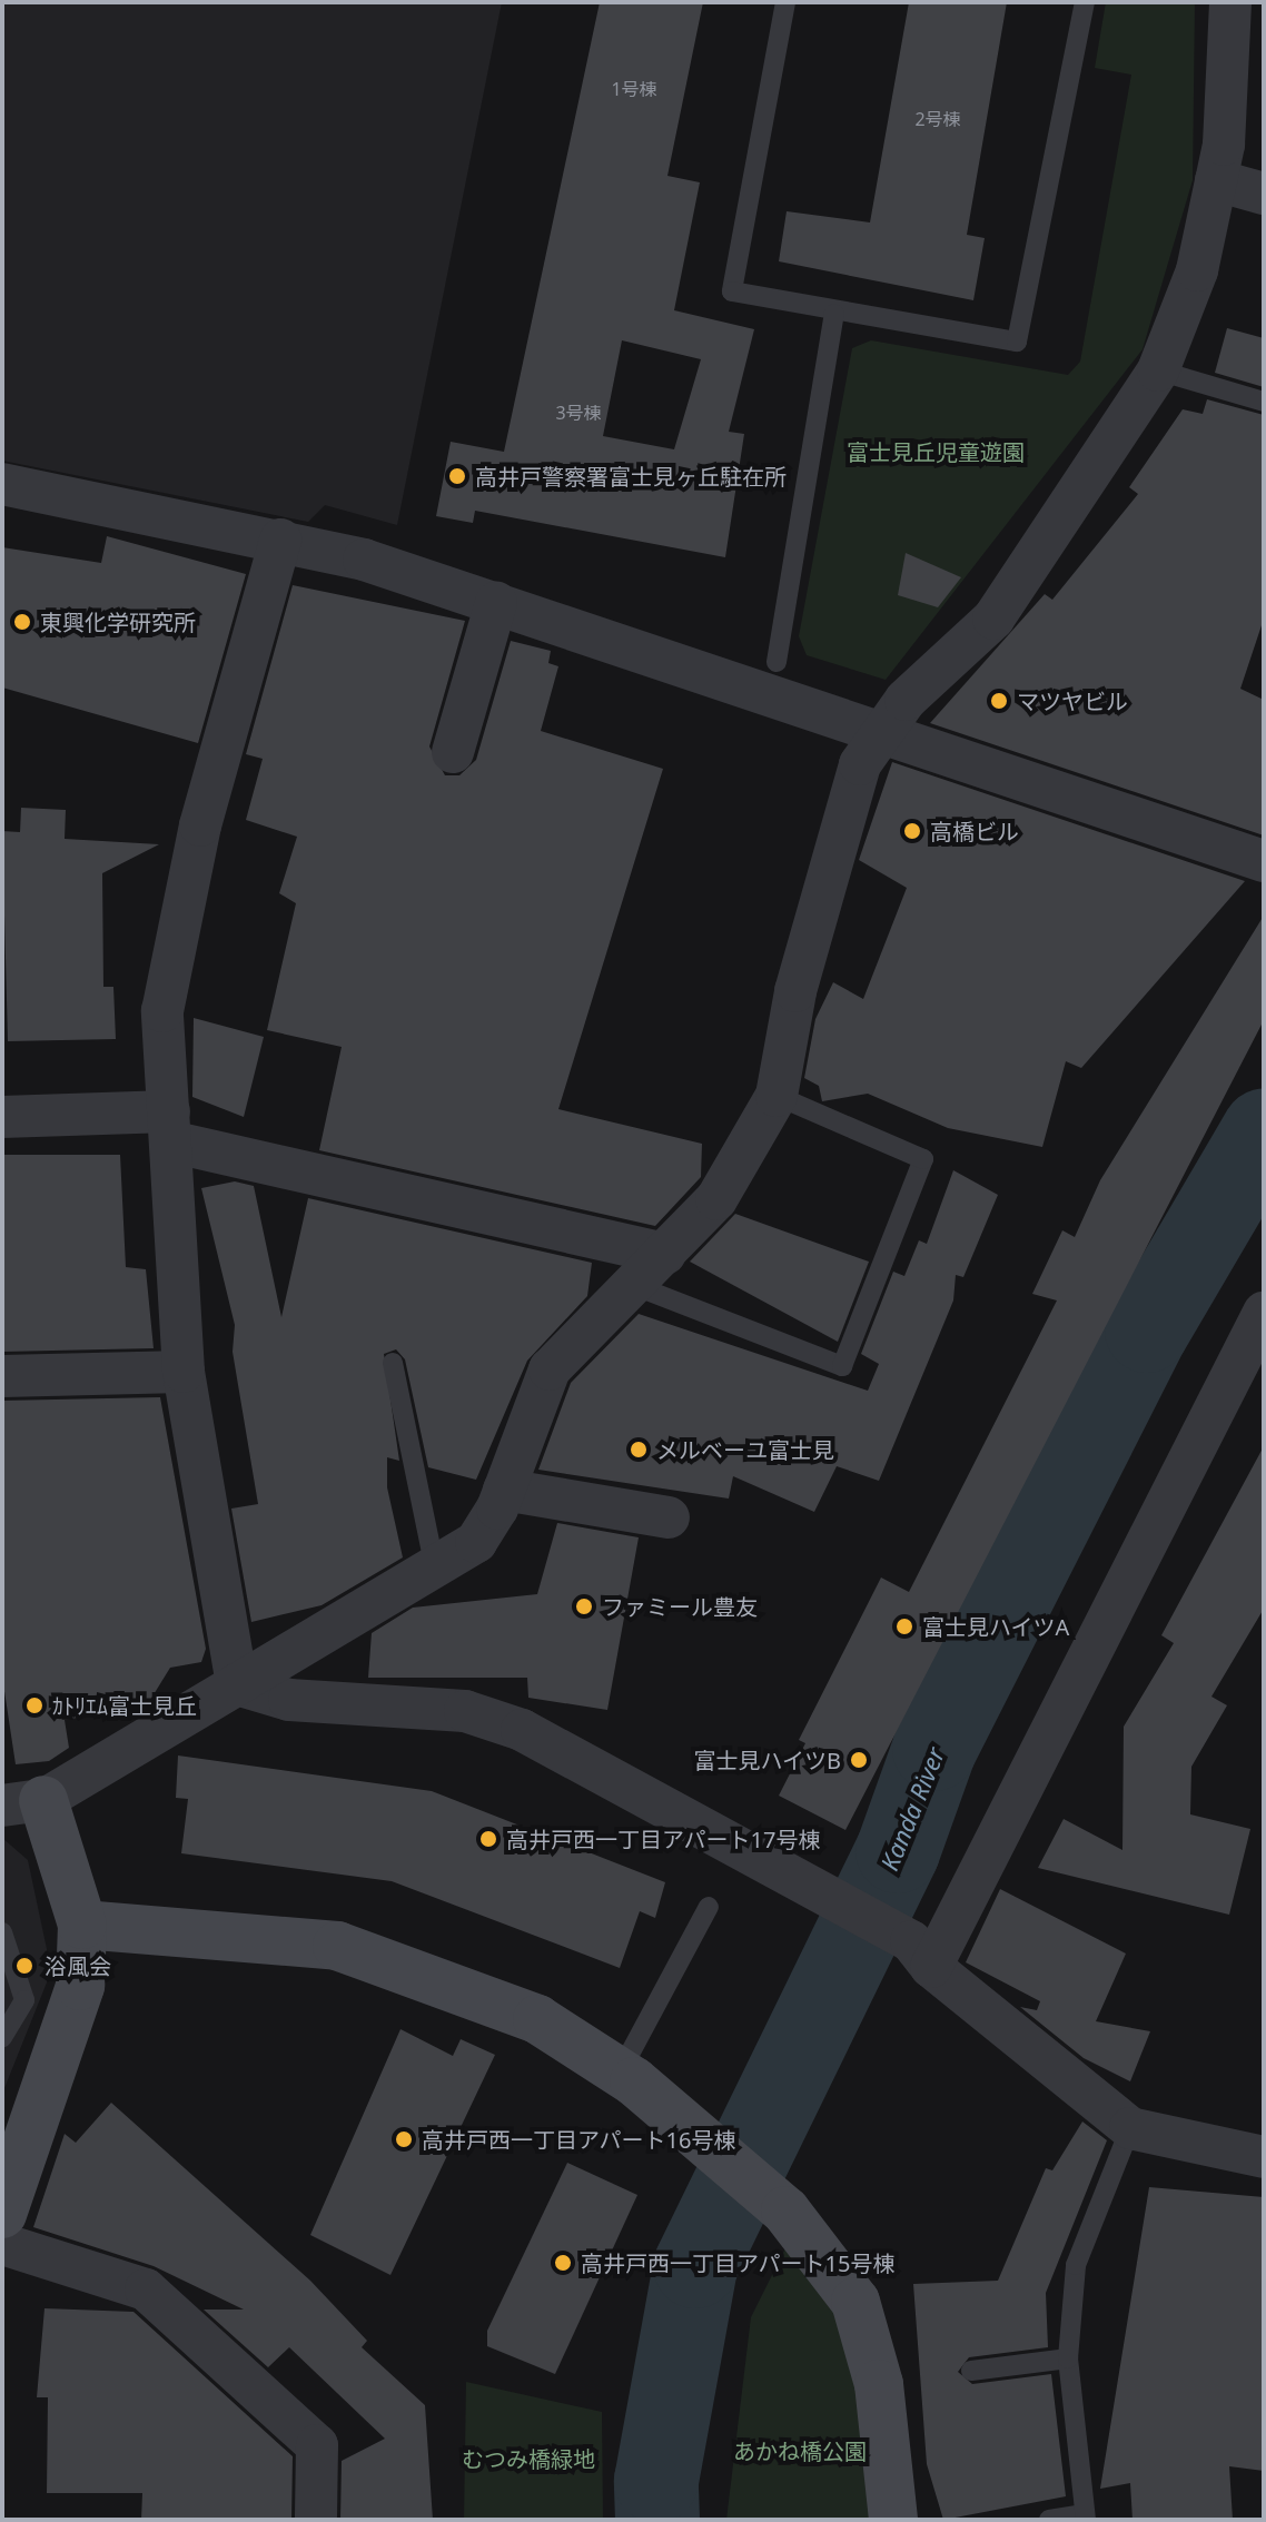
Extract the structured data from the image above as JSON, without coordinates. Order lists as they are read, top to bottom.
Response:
{
  "water": ["Kanda River"],
  "parks": ["富士見丘児童遊園", "あかね橋公園", "むつみ橋緑地"],
  "places": [
    "高井戸警察署富士見ヶ丘駐在所",
    "東興化学研究所",
    "マツヤビル",
    "高橋ビル",
    "メルベーユ富士見",
    "ファミール豊友",
    "富士見ハイツA",
    "ｶﾄﾘｴﾑ富士見丘",
    "富士見ハイツB",
    "高井戸西一丁目アパート17号棟",
    "浴風会",
    "高井戸西一丁目アパート16号棟",
    "高井戸西一丁目アパート15号棟"
  ],
  "house_numbers": ["1号棟", "2号棟", "3号棟"]
}
